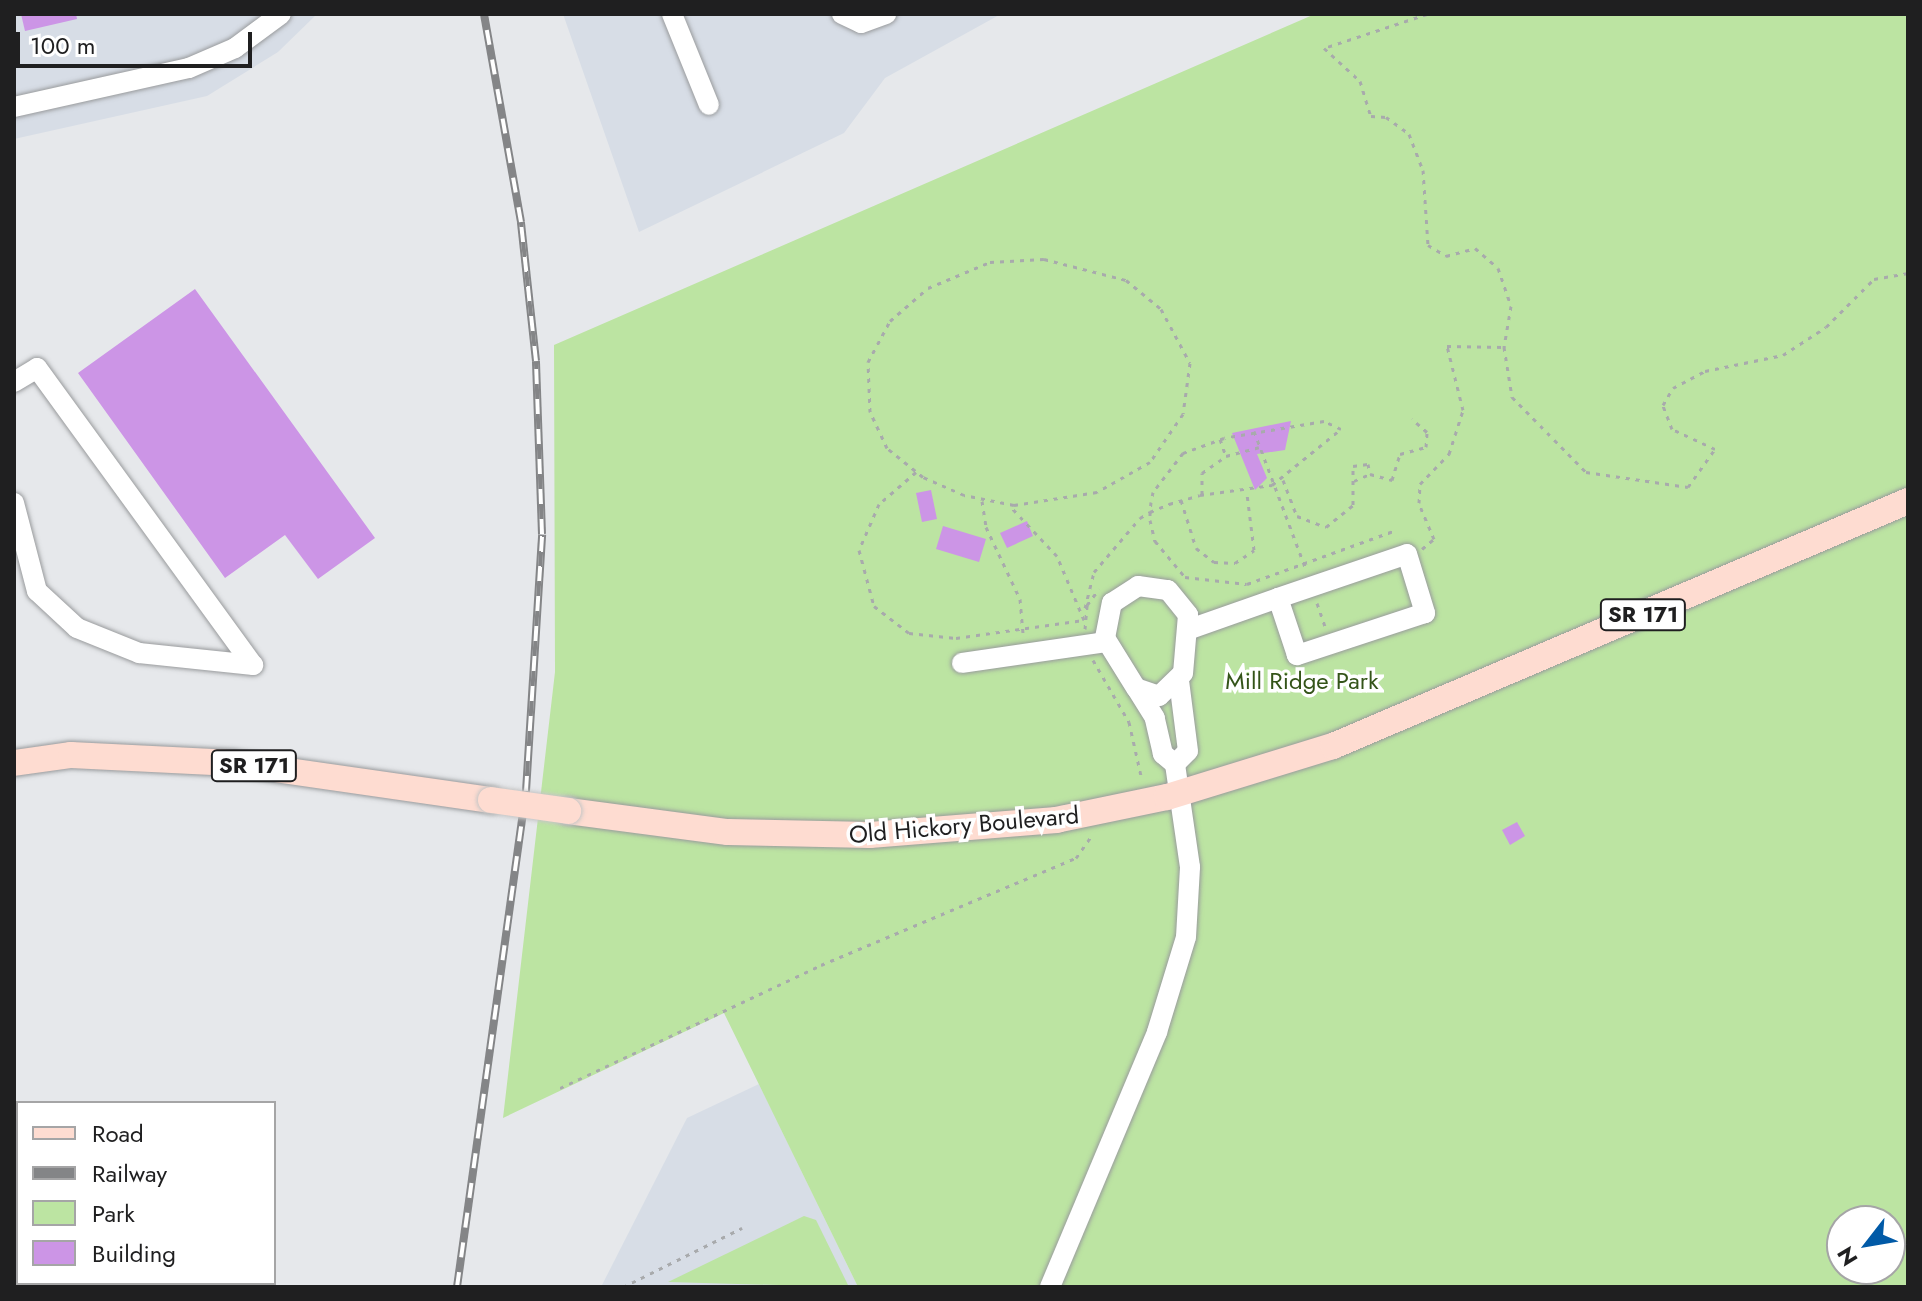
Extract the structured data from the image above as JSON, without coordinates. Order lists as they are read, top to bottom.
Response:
{
  "streets": {
    "main road": ["SR 171", "Old Hickory Boulevard"]
  },
  "parks": ["Mill Ridge Park"],
  "legend": [
    "Road",
    "Railway",
    "Park",
    "Building"
  ],
  "scale_bar": "100 m",
  "north": "bottom left"
}
